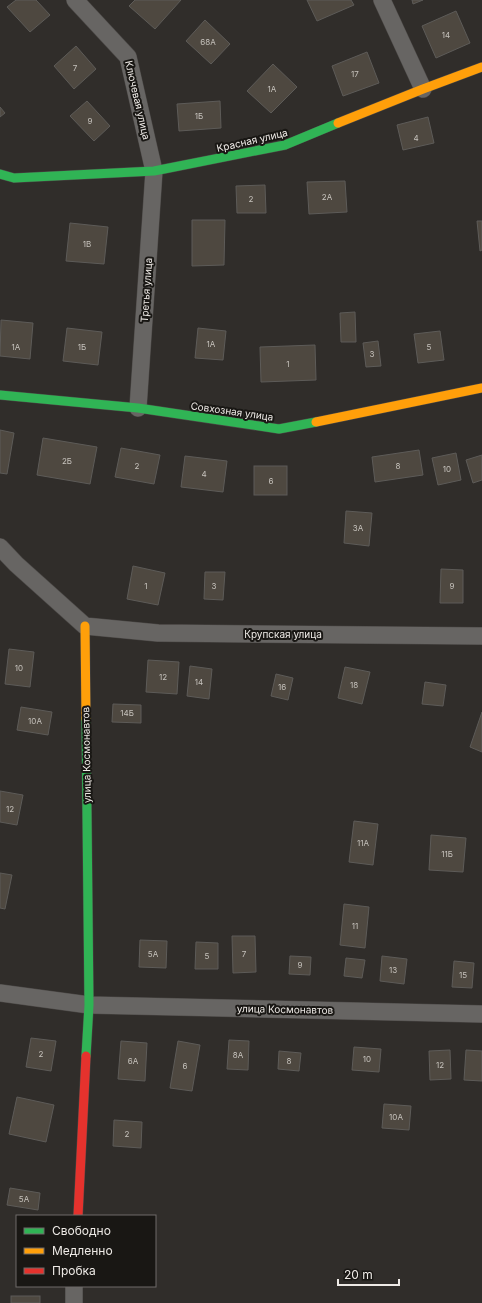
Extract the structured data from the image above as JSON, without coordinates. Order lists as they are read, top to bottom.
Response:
{
  "streets": {
    "street": [
      "Ключевая улица",
      "Красная улица",
      "Третья улица",
      "Совхозная улица",
      "Крупская улица",
      "улица Космонавтов"
    ]
  },
  "crossings": [
    ["Ключевая улица", "Красная улица"],
    ["Ключевая улица", "Третья улица"],
    ["Красная улица", "Третья улица"],
    ["Третья улица", "Совхозная улица"],
    ["Крупская улица", "улица Космонавтов"]
  ],
  "house_numbers": [
    "14",
    "68А",
    "7",
    "17",
    "1А",
    "1Б",
    "9",
    "4",
    "2А",
    "2",
    "1В",
    "1А",
    "1А",
    "1Б",
    "5",
    "3",
    "1",
    "2Б",
    "2",
    "8",
    "10",
    "4",
    "6",
    "3А",
    "1",
    "3",
    "9",
    "10",
    "12",
    "14",
    "18",
    "16",
    "14Б",
    "10А",
    "12",
    "11А",
    "11Б",
    "11",
    "5А",
    "7",
    "5",
    "9",
    "13",
    "15",
    "2",
    "8А",
    "10",
    "6А",
    "8",
    "12",
    "6",
    "10А",
    "2",
    "5А"
  ],
  "legend": ["Свободно", "Медленно", "Пробка"],
  "scale_bar": "20 m"
}
